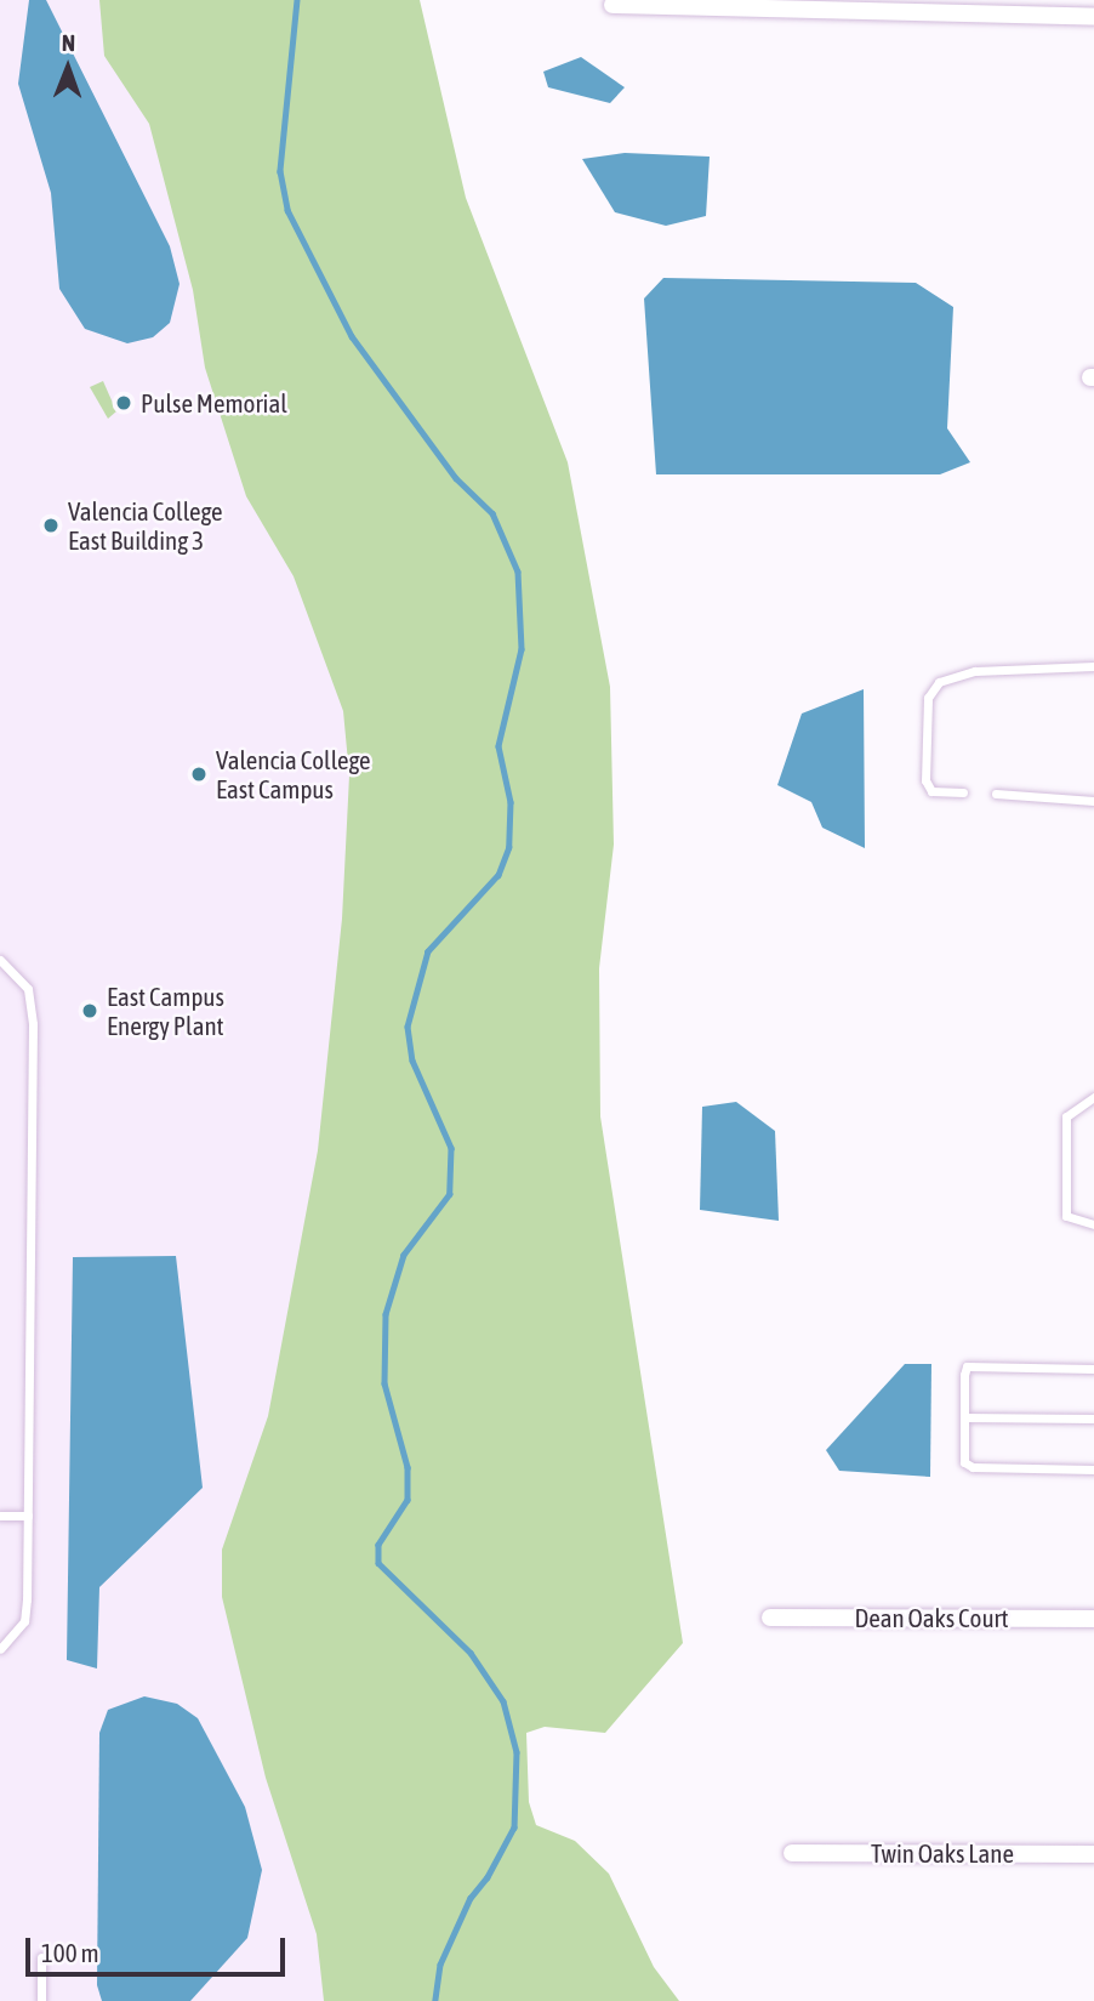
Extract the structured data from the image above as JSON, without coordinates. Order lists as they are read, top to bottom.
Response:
{
  "streets": {
    "street": ["Dean Oaks Court", "Twin Oaks Lane"]
  },
  "places": [
    "Pulse Memorial",
    "Valencia College East Building 3",
    "Valencia College East Campus",
    "East Campus Energy Plant"
  ],
  "scale_bar": "100 m",
  "north": "top"
}
